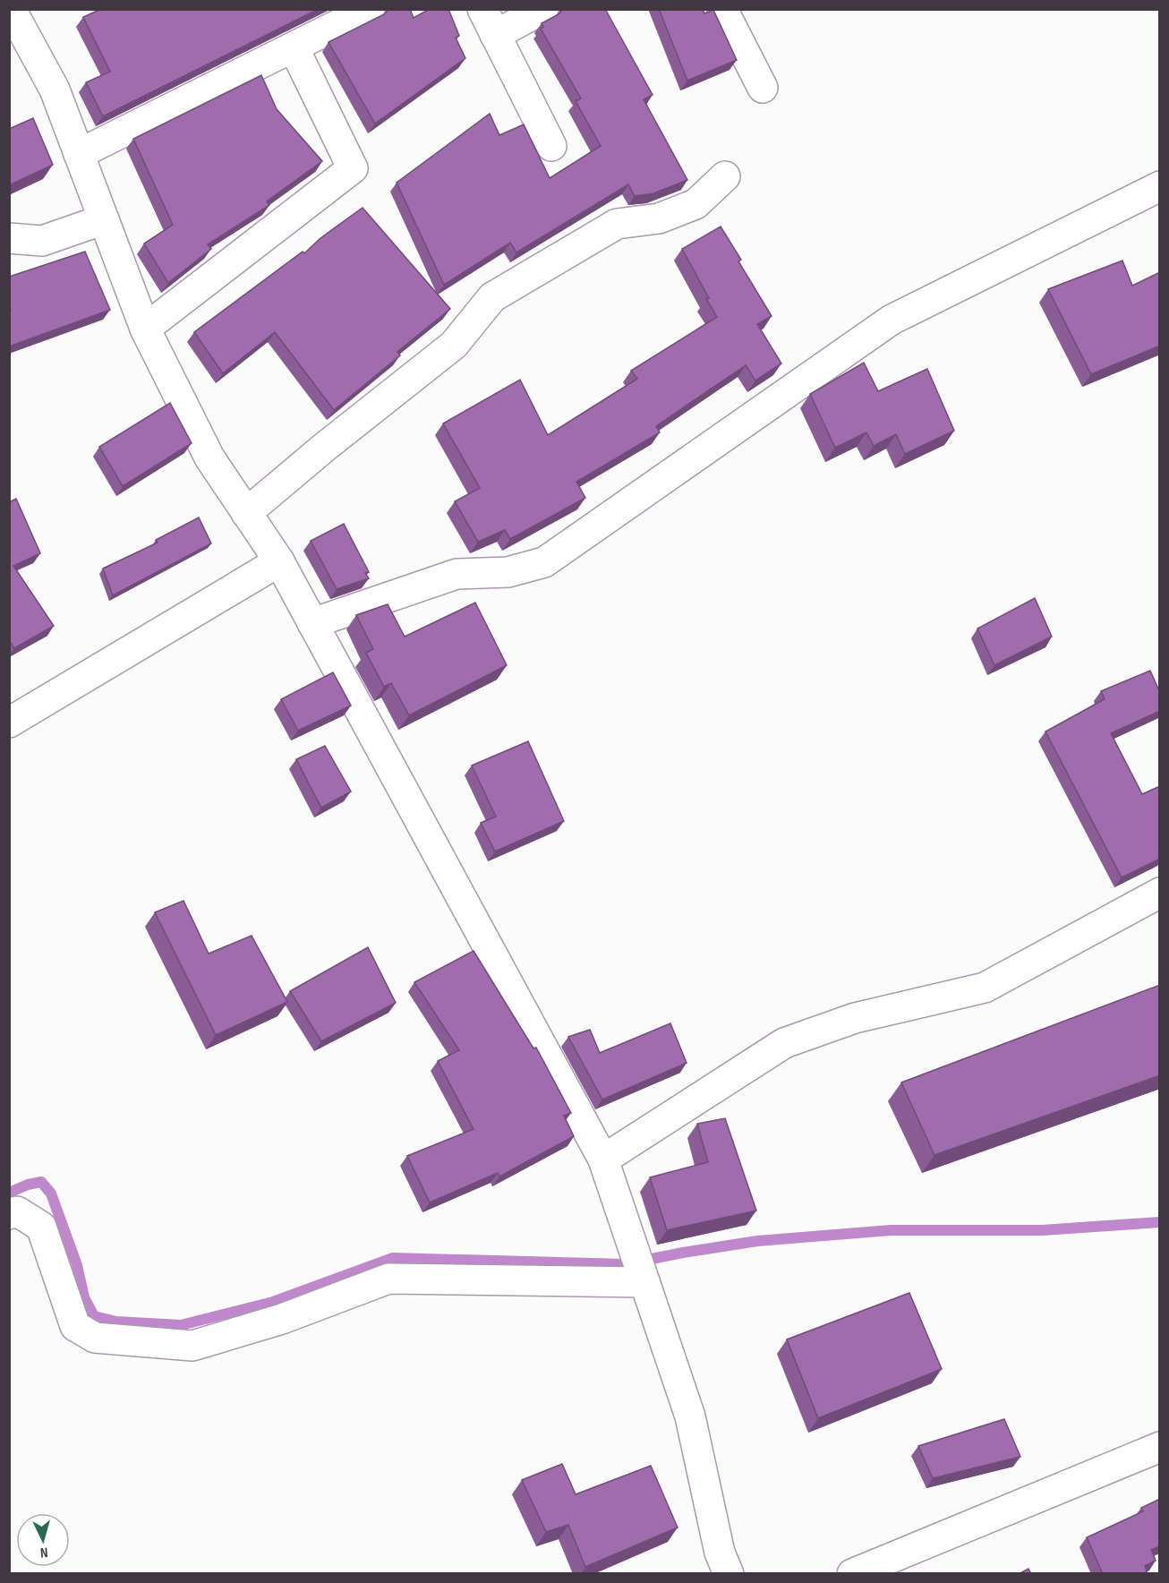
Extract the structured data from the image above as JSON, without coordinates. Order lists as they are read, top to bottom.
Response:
{
  "north": "bottom"
}
